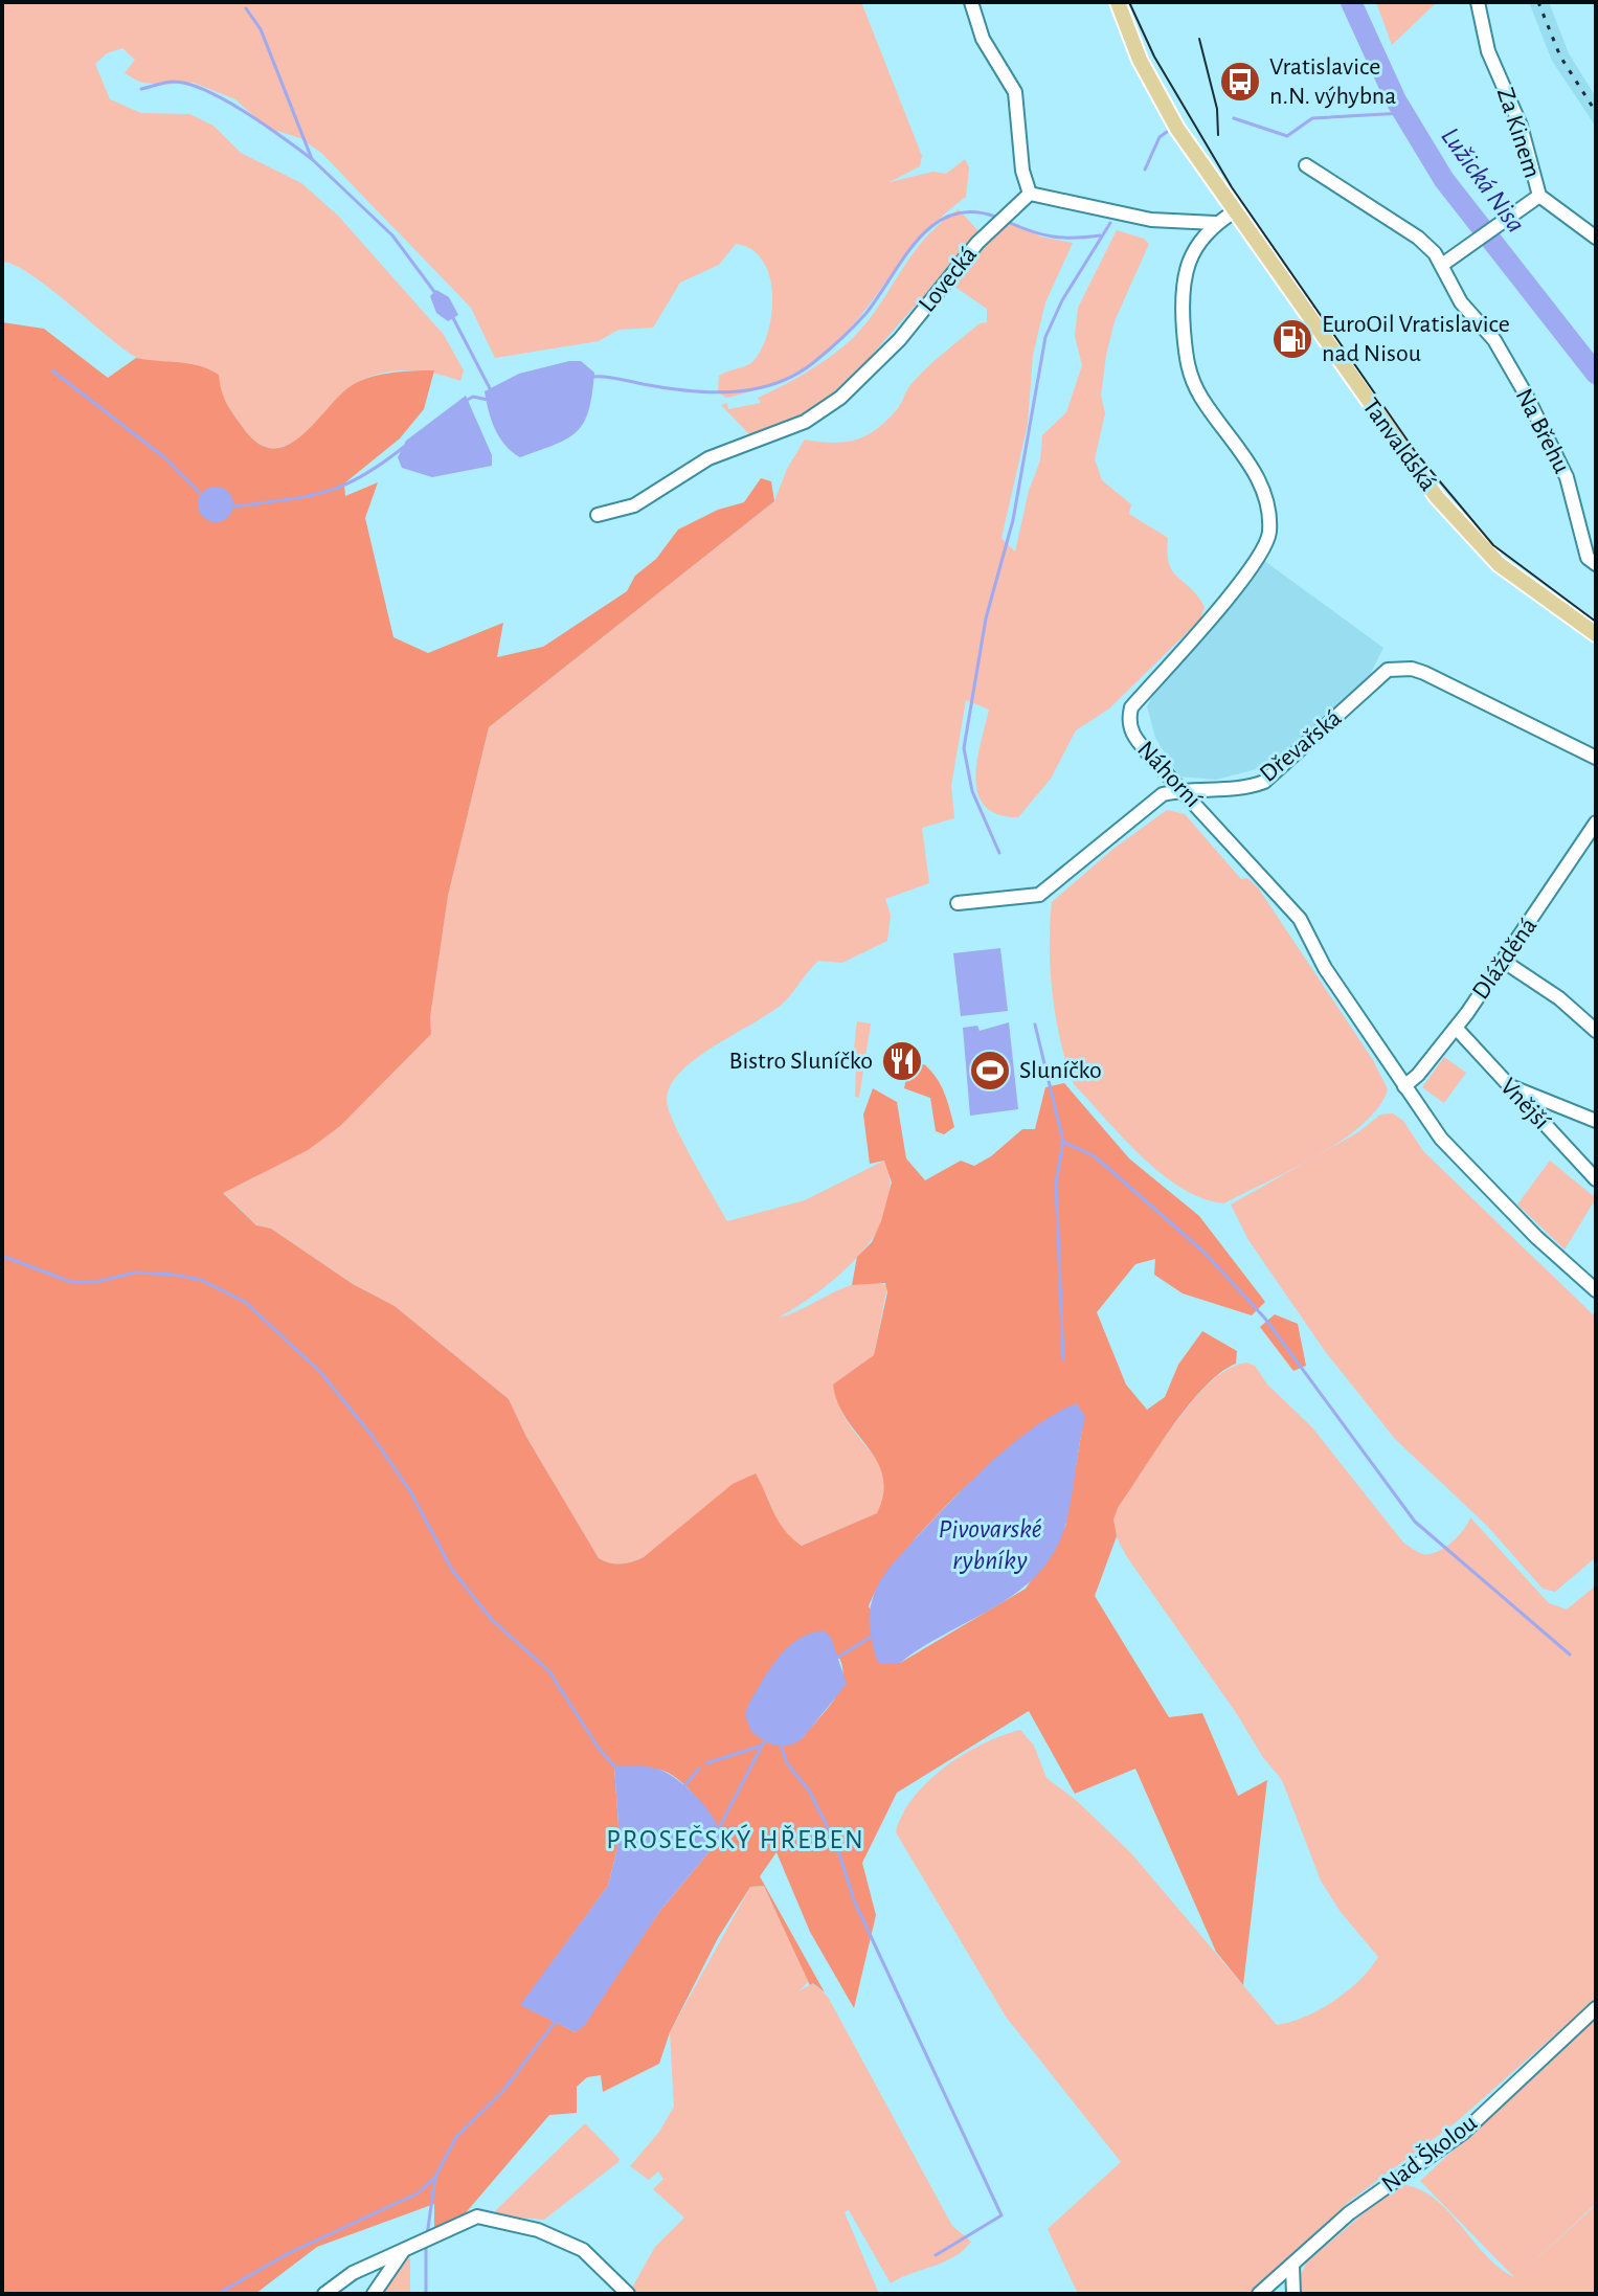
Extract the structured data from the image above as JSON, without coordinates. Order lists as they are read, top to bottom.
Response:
{
  "streets": {
    "main road": ["Tanvaldská"],
    "street": [
      "Za Kinem",
      "Lovecká",
      "Na Břehu",
      "Dřevařská",
      "Náhorní",
      "Dlážděná",
      "Vnější",
      "Nad Školou"
    ]
  },
  "crossings": [
    ["Tanvaldská", "Náhorní"],
    ["Dřevařská", "Náhorní"],
    ["Náhorní", "Dlážděná"],
    ["Dlážděná", "Vnější"]
  ],
  "districts": ["PROSEČSKÝ HŘEBEN"],
  "water": ["Lužická Nisa", "Pivovarské rybníky"],
  "places": {
    "bus stop": ["Vratislavice n.N. výhybna"],
    "fuel station": ["EuroOil Vratislavice nad Nisou"],
    "restaurant": ["Bistro Sluníčko"],
    "sports": ["Sluníčko"]
  }
}
